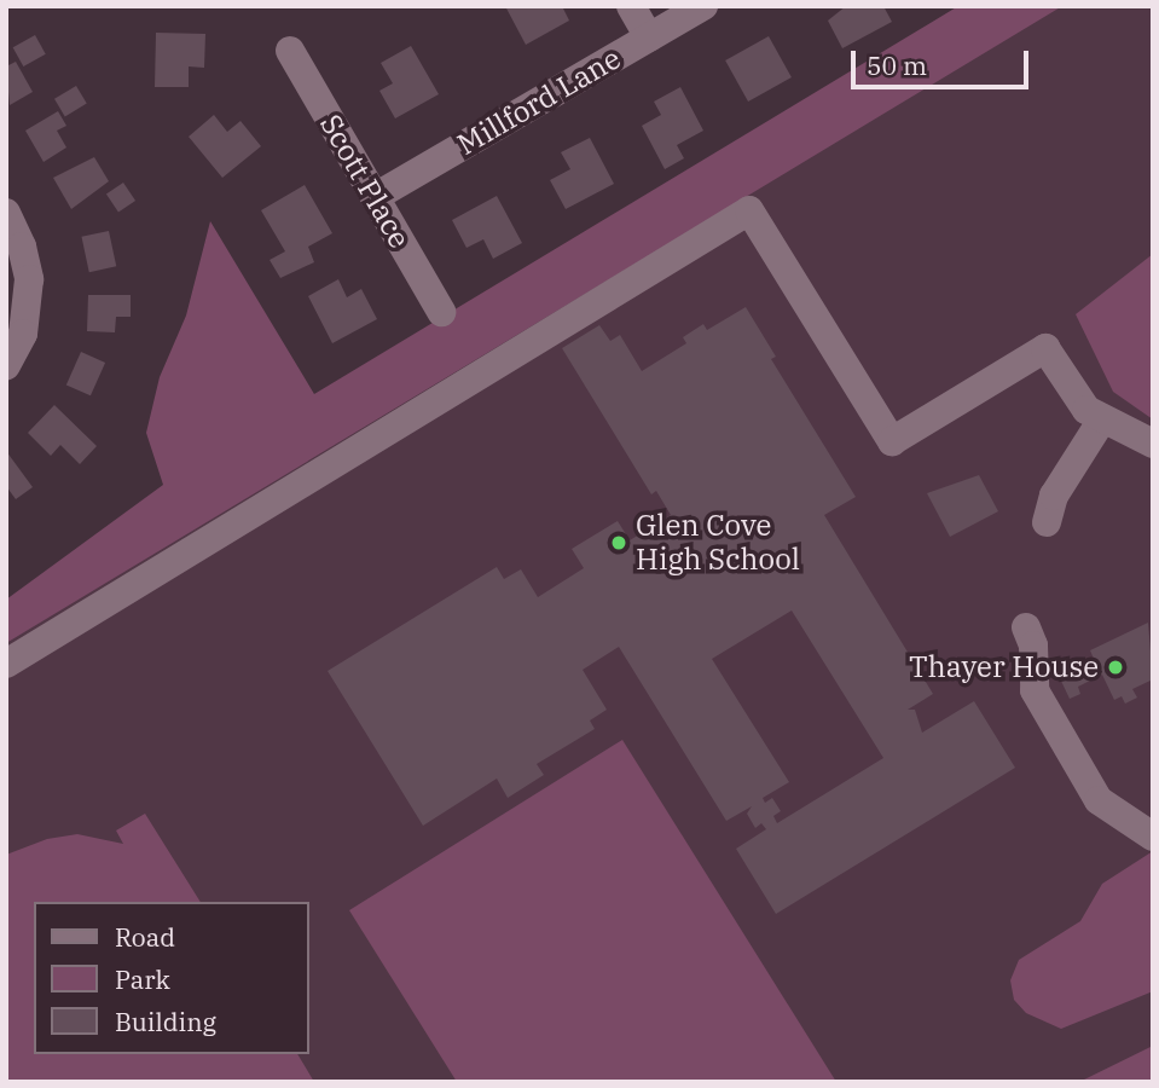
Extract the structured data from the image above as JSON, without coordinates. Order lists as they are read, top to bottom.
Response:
{
  "streets": {
    "street": ["Millford Lane", "Scott Place"]
  },
  "crossings": [
    ["Millford Lane", "Scott Place"]
  ],
  "places": ["Glen Cove High School", "Thayer House"],
  "legend": ["Road", "Park", "Building"],
  "scale_bar": "50 m"
}
